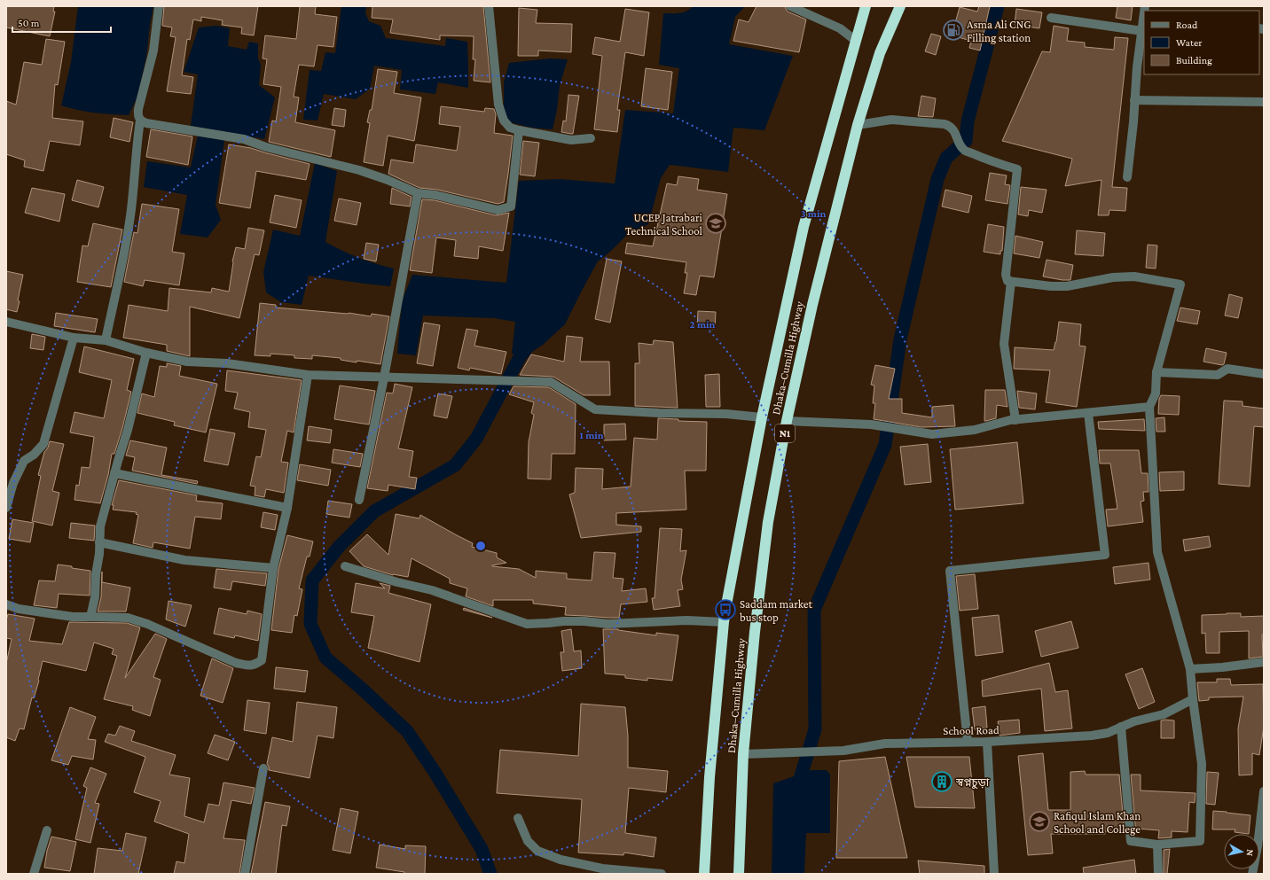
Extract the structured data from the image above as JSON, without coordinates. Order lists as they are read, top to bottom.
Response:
{
  "streets": {
    "highway": ["Dhaka–Cumilla Highway", "N1"],
    "street": ["School Road"]
  },
  "crossings": [
    ["Dhaka–Cumilla Highway", "School Road"]
  ],
  "places": {
    "fuel station": ["Asma Ali CNG Filling station"],
    "school or university": ["UCEP Jatrabari Technical School", "Rafiqul Islam Khan School and College"],
    "bus stop": ["Saddam market bus stop"],
    "building": ["স্বপ্নচুড়া"]
  },
  "legend": ["Road", "Water", "Building"],
  "scale_bar": "50 m",
  "north": "right",
  "rings": ["3 min", "2 min", "1 min"]
}
